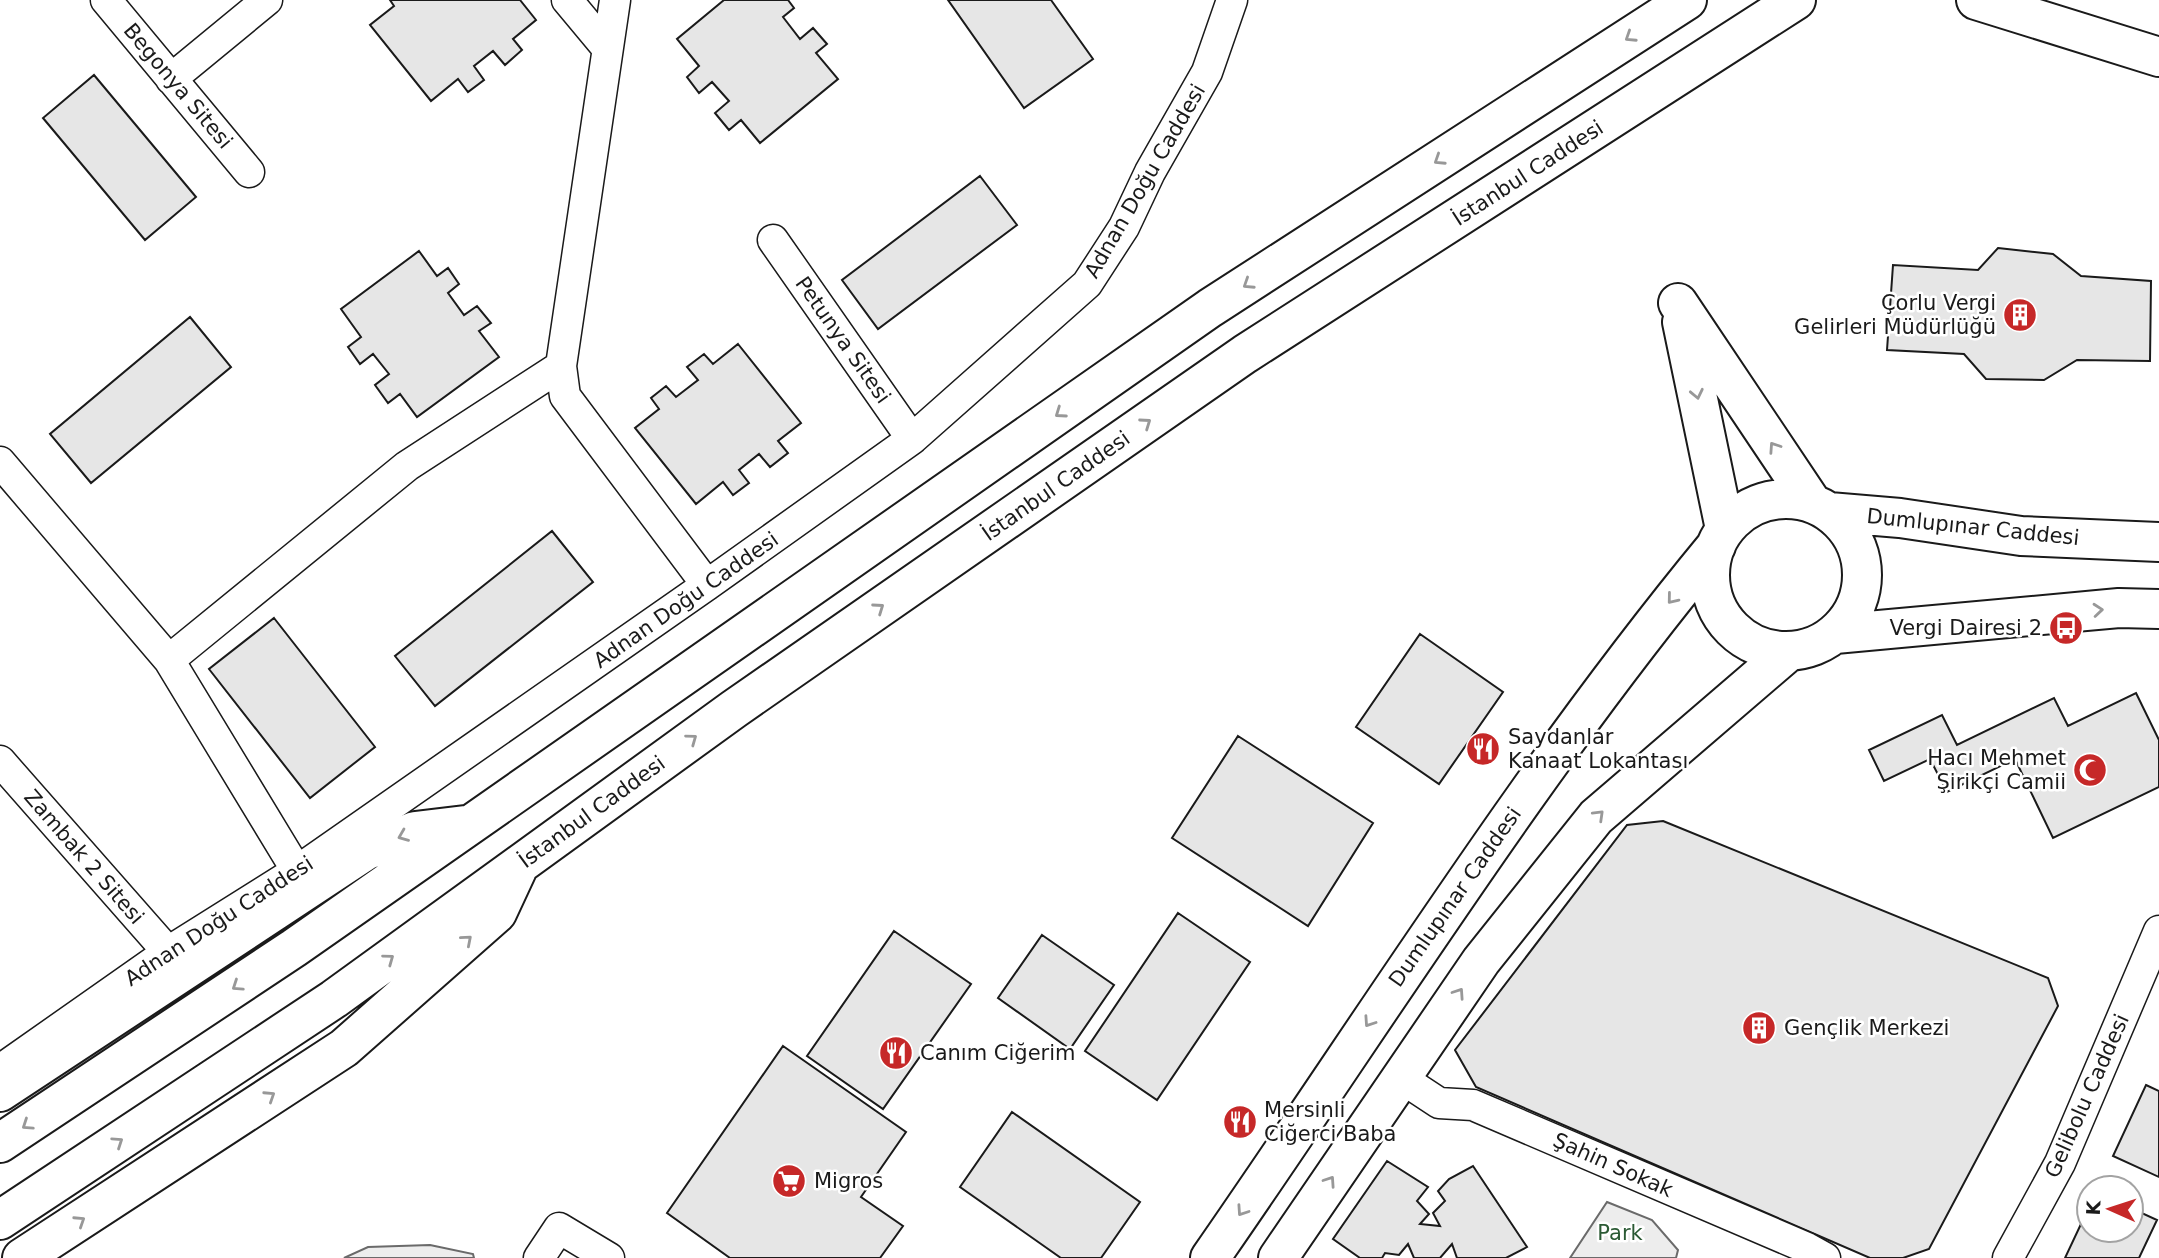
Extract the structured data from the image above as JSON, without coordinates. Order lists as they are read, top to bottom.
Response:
{
  "streets": {
    "main road": ["İstanbul Caddesi", "Dumlupınar Caddesi"],
    "street": [
      "Begonya Sitesi",
      "Adnan Doğu Caddesi",
      "Petunya Sitesi",
      "Zambak 2 Sitesi",
      "Gelibolu Caddesi",
      "Şahin Sokak"
    ]
  },
  "crossings": [
    ["Adnan Doğu Caddesi", "Petunya Sitesi"],
    ["Adnan Doğu Caddesi", "Zambak 2 Sitesi"]
  ],
  "parks": ["Park"],
  "places": {
    "building": ["Çorlu Vergi Gelirleri Müdürlüğü", "Gençlik Merkezi"],
    "bus stop": ["Vergi Dairesi 2"],
    "restaurant": ["Saydanlar Kanaat Lokantası", "Canım Ciğerim", "Mersinli Ciğerci Baba"],
    "mosque": ["Hacı Mehmet Şirikçi Camii"],
    "supermarket": ["Migros"]
  },
  "north": "left"
}
